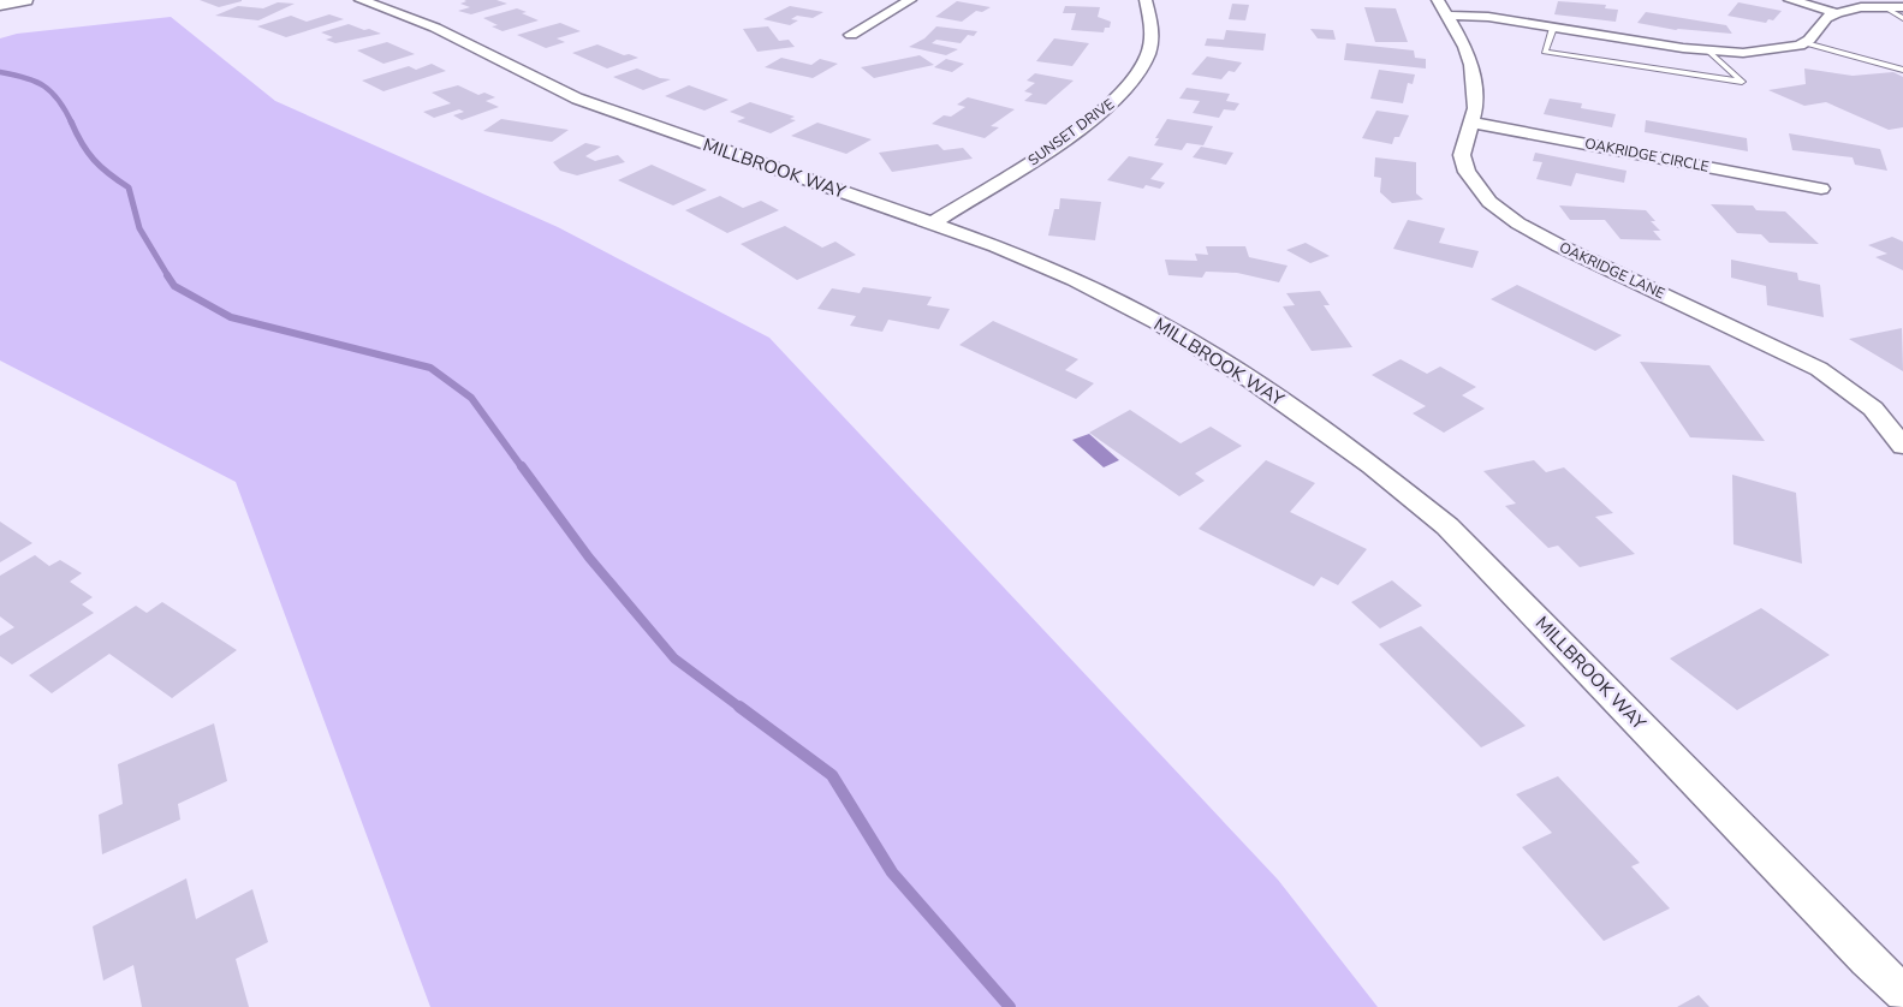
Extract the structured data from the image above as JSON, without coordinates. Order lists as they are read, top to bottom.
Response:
{
  "streets": {
    "street": [
      "SUNSET DRIVE",
      "OAKRIDGE CIRCLE",
      "MILLBROOK WAY",
      "OAKRIDGE LANE"
    ]
  },
  "crossings": [
    ["SUNSET DRIVE", "MILLBROOK WAY"],
    ["OAKRIDGE CIRCLE", "OAKRIDGE LANE"]
  ]
}
